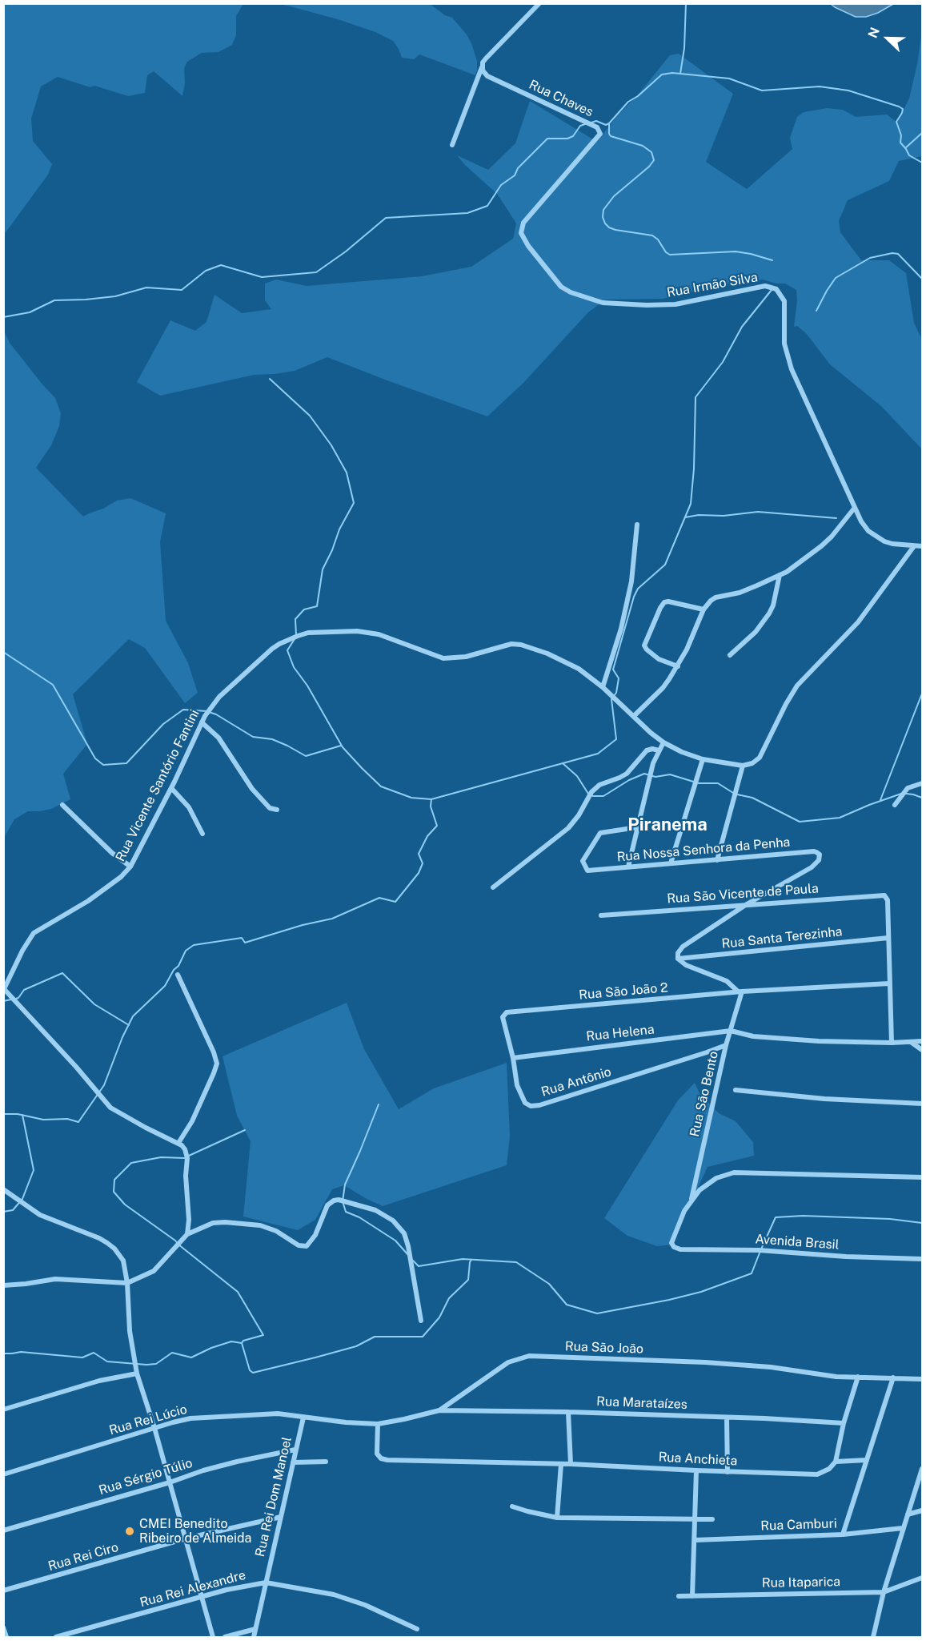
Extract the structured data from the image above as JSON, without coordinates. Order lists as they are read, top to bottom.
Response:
{
  "streets": {
    "street": [
      "Rua Chaves",
      "Rua Irmão Silva",
      "Rua Vicente Santório Fantini",
      "Rua Nossa Senhora da Penha",
      "Rua São Vicente de Paula",
      "Rua Santa Terezinha",
      "Rua São João 2",
      "Rua Helena",
      "Rua Antônio",
      "Rua São Bento",
      "Avenida Brasil",
      "Rua São João",
      "Rua Marataízes",
      "Rua Rei Lúcio",
      "Rua Anchieta",
      "Rua Sérgio Túlio",
      "Rua Rei Dom Manoel",
      "Rua Camburi",
      "Rua Rei Ciro",
      "Rua Itaparica",
      "Rua Rei Alexandre"
    ]
  },
  "crossings": [
    ["Rua Chaves", "Rua Irmão Silva"],
    ["Rua Nossa Senhora da Penha", "Rua São Vicente de Paula"],
    ["Rua São Vicente de Paula", "Rua Santa Terezinha"],
    ["Rua São João 2", "Rua Antônio"],
    ["Rua São João 2", "Rua São Bento"],
    ["Rua Helena", "Rua Antônio"],
    ["Rua Helena", "Rua São Bento"],
    ["Rua Antônio", "Rua São Bento"],
    ["Rua São Bento", "Avenida Brasil"],
    ["Rua São João", "Rua Marataízes"],
    ["Rua São João", "Rua Rei Lúcio"],
    ["Rua São João", "Rua Anchieta"],
    ["Rua São João", "Rua Rei Dom Manoel"],
    ["Rua Rei Lúcio", "Rua Rei Dom Manoel"],
    ["Rua Sérgio Túlio", "Rua Rei Dom Manoel"],
    ["Rua Rei Dom Manoel", "Rua Rei Ciro"],
    ["Rua Rei Dom Manoel", "Rua Rei Alexandre"]
  ],
  "districts": ["Piranema"],
  "places": ["CMEI Benedito Ribeiro de Almeida"],
  "north": "top left"
}
